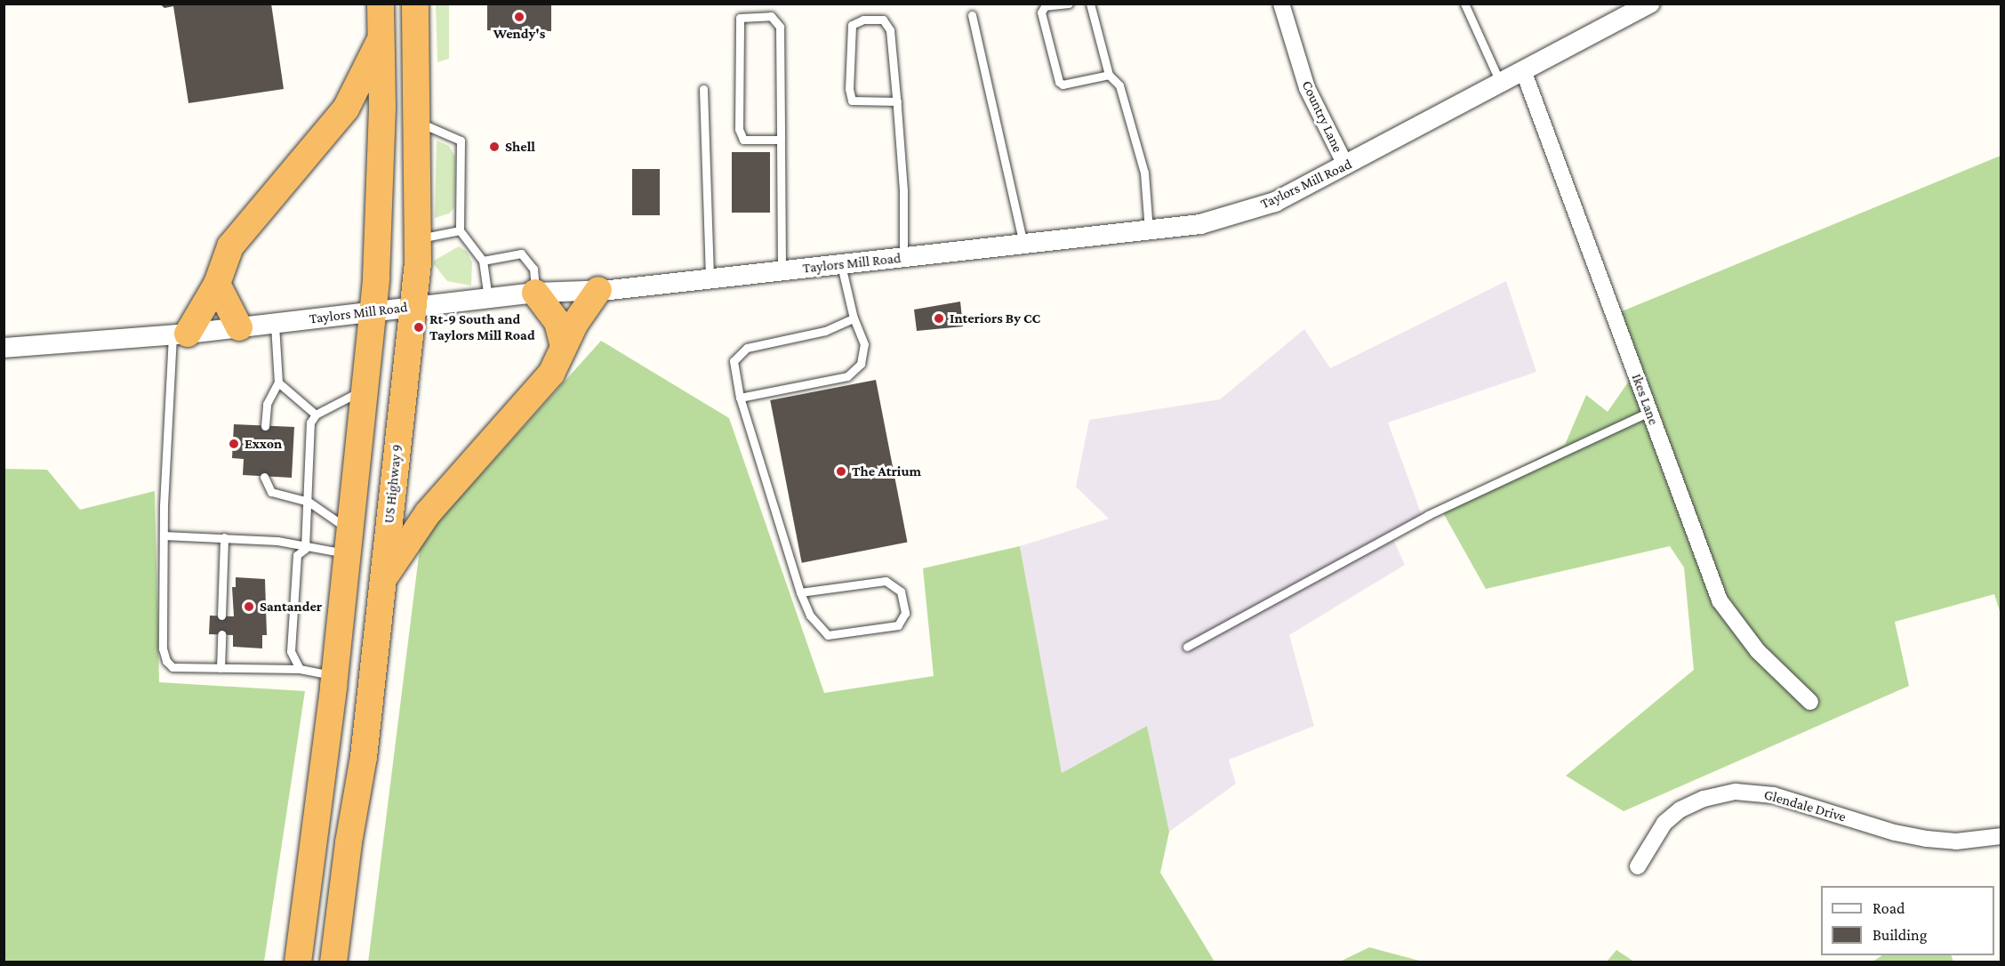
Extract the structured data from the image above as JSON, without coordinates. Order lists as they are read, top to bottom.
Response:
{
  "streets": {
    "highway": ["US Highway 9"],
    "street": [
      "Country Lane",
      "Taylors Mill Road",
      "Ikes Lane",
      "Glendale Drive"
    ]
  },
  "crossings": [
    ["Country Lane", "Taylors Mill Road"],
    ["Taylors Mill Road", "Ikes Lane"],
    ["Taylors Mill Road", "US Highway 9"]
  ],
  "places": [
    "Wendy's",
    "Shell",
    "Interiors By CC",
    "Rt-9 South and Taylors Mill Road",
    "Exxon",
    "The Atrium",
    "Santander"
  ],
  "legend": ["Road", "Building"]
}
